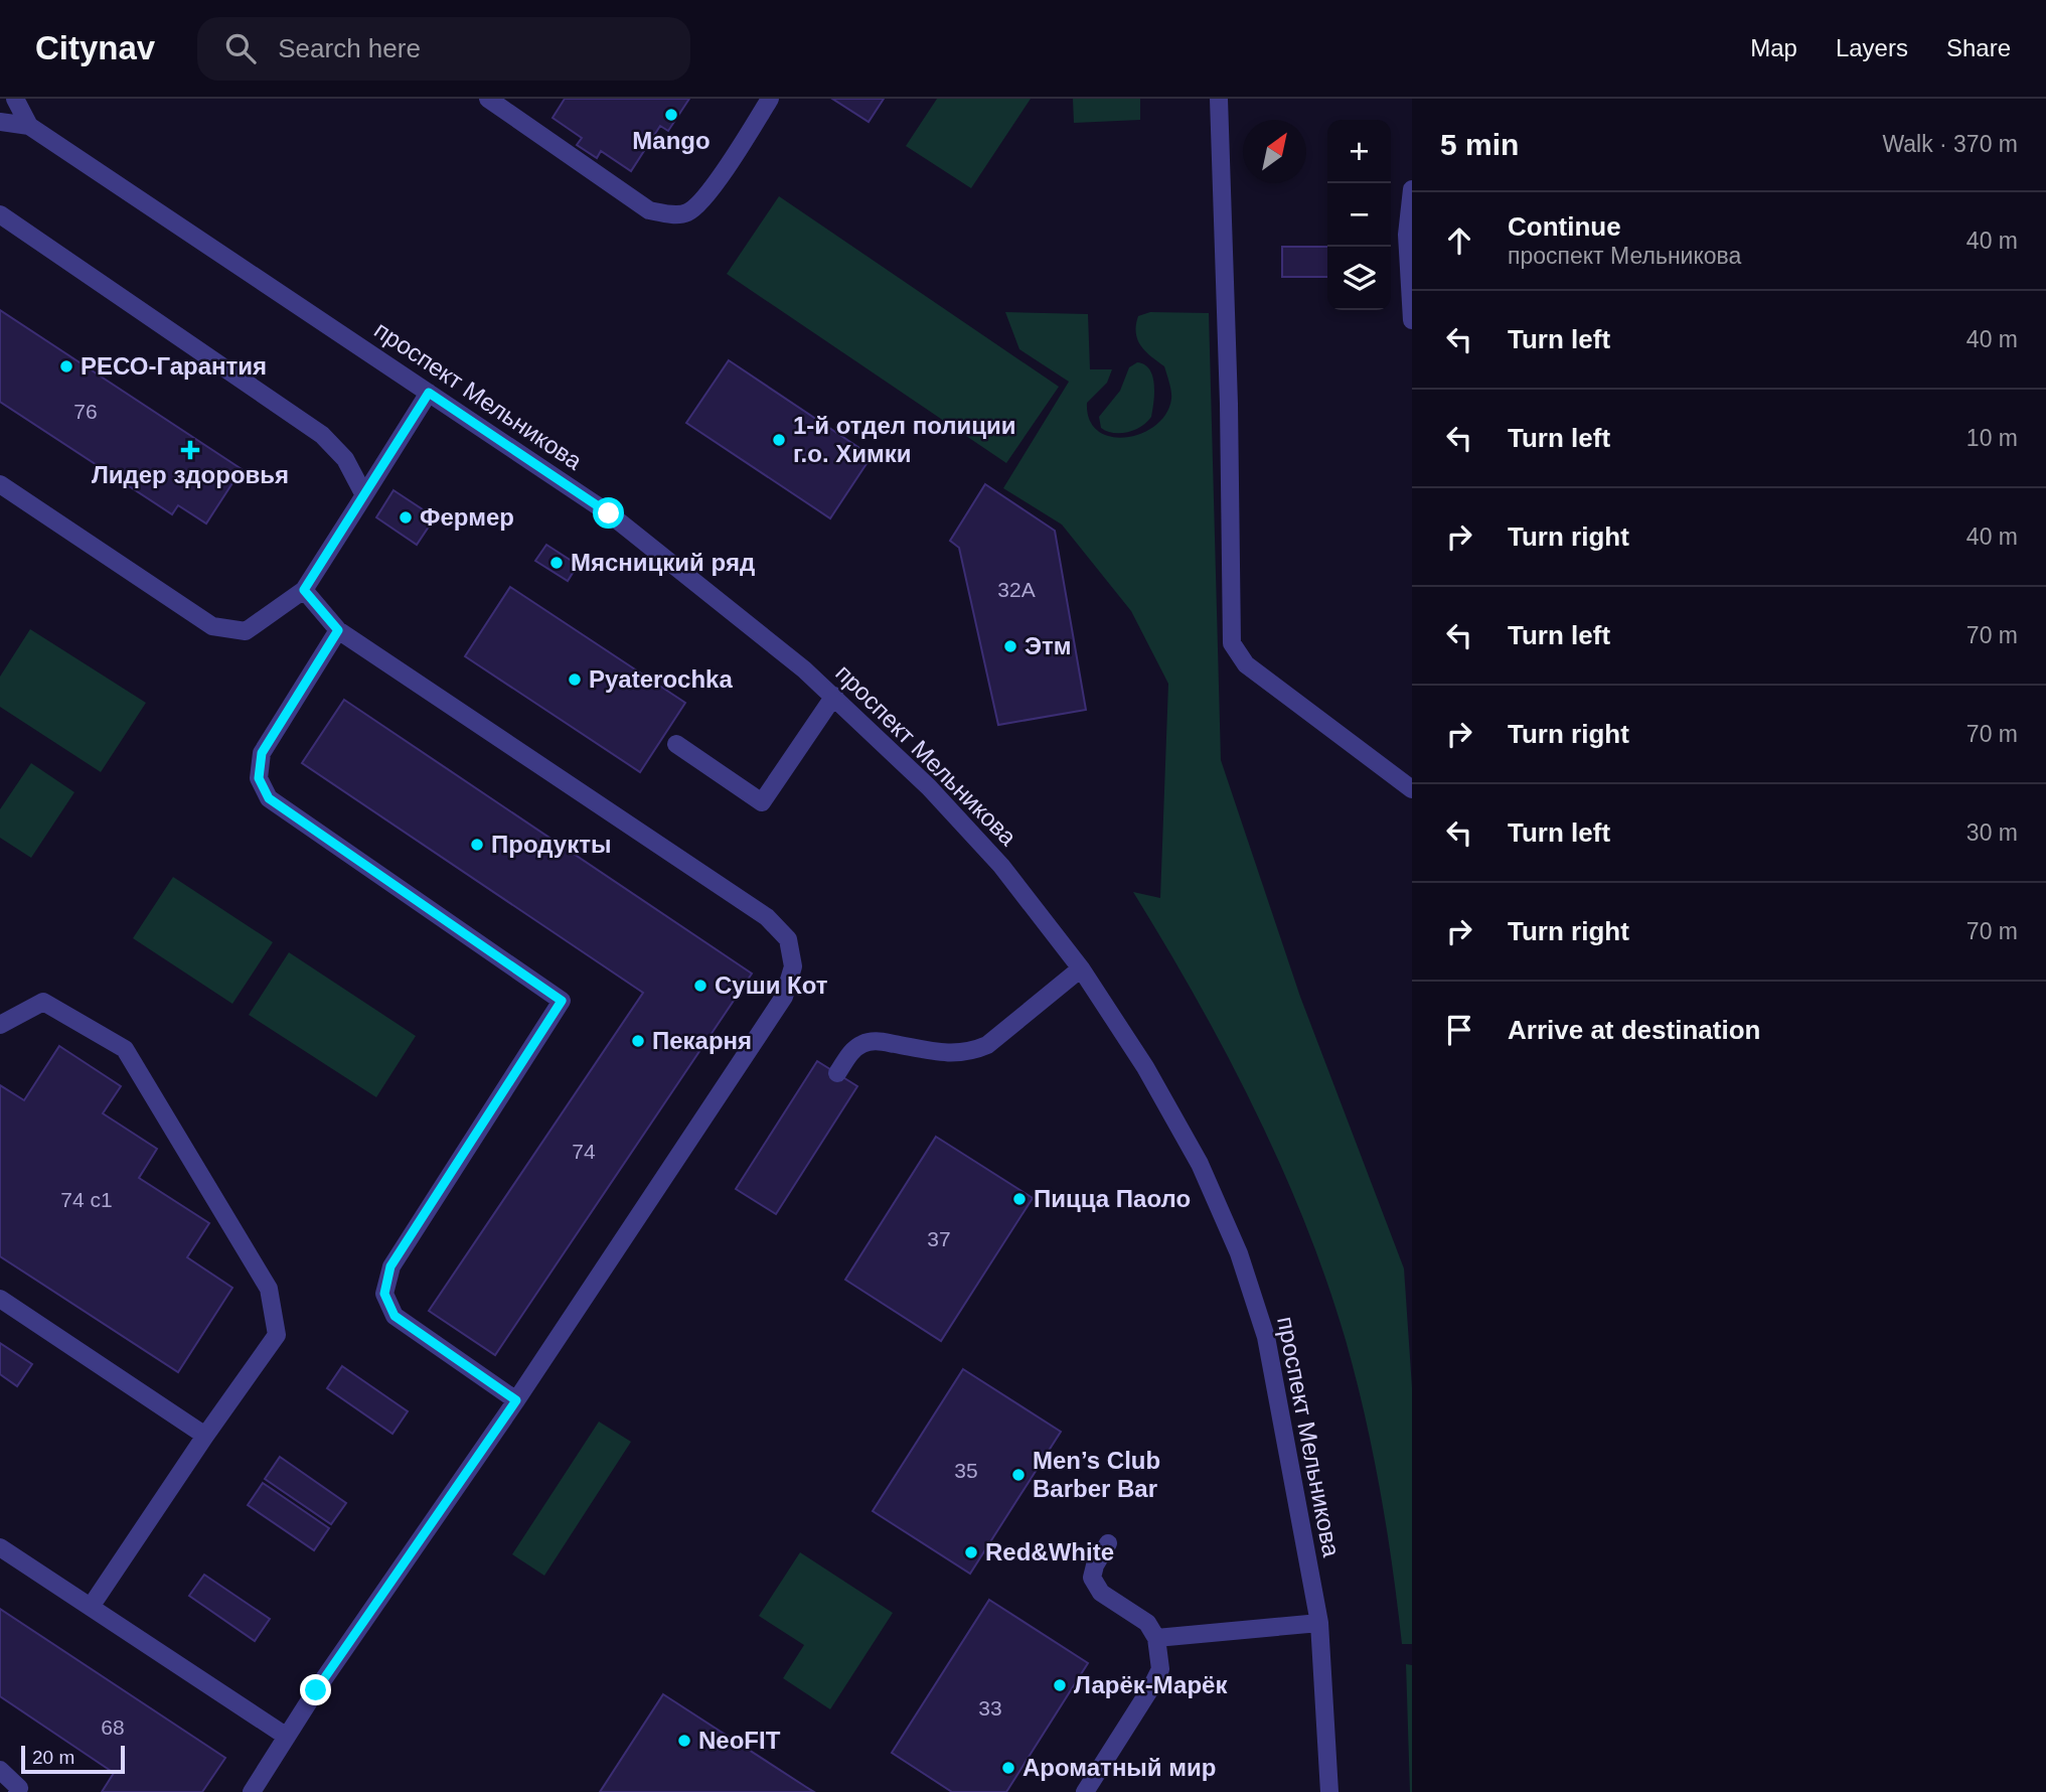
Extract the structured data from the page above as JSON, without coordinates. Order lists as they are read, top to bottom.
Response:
{
  "streets": {
    "street": ["проспект Мельникова"]
  },
  "places": {
    "other": [
      "Mango",
      "РЕСО-Гарантия",
      "1-й отдел полиции г.о. Химки",
      "Фермер",
      "Мясницкий ряд",
      "Этм",
      "Pyaterochka",
      "Продукты",
      "Суши Кот",
      "Пекарня",
      "Пицца Паоло",
      "Men’s Club Barber Bar",
      "Red&White",
      "Ларёк-Марёк",
      "NeoFIT",
      "Ароматный мир"
    ],
    "health": ["Лидер здоровья"]
  },
  "house_numbers": [
    "76",
    "32А",
    "74",
    "74 с1",
    "37",
    "35",
    "33",
    "68"
  ],
  "scale_bar": "20 m",
  "north": "top right",
  "page": {
    "header": "Citynav",
    "search": "Search here",
    "nav": ["Map", "Layers", "Share"],
    "heading": ["5 min", "Walk · 370 m"],
    "map_buttons": ["+", "−"],
    "list": [
      ["Continue", "проспект Мельникова", "40 m"],
      ["Turn left", "40 m"],
      ["Turn left", "10 m"],
      ["Turn right", "40 m"],
      ["Turn left", "70 m"],
      ["Turn right", "70 m"],
      ["Turn left", "30 m"],
      ["Turn right", "70 m"],
      "Arrive at destination"
    ],
    "scale": "20 m"
  }
}
